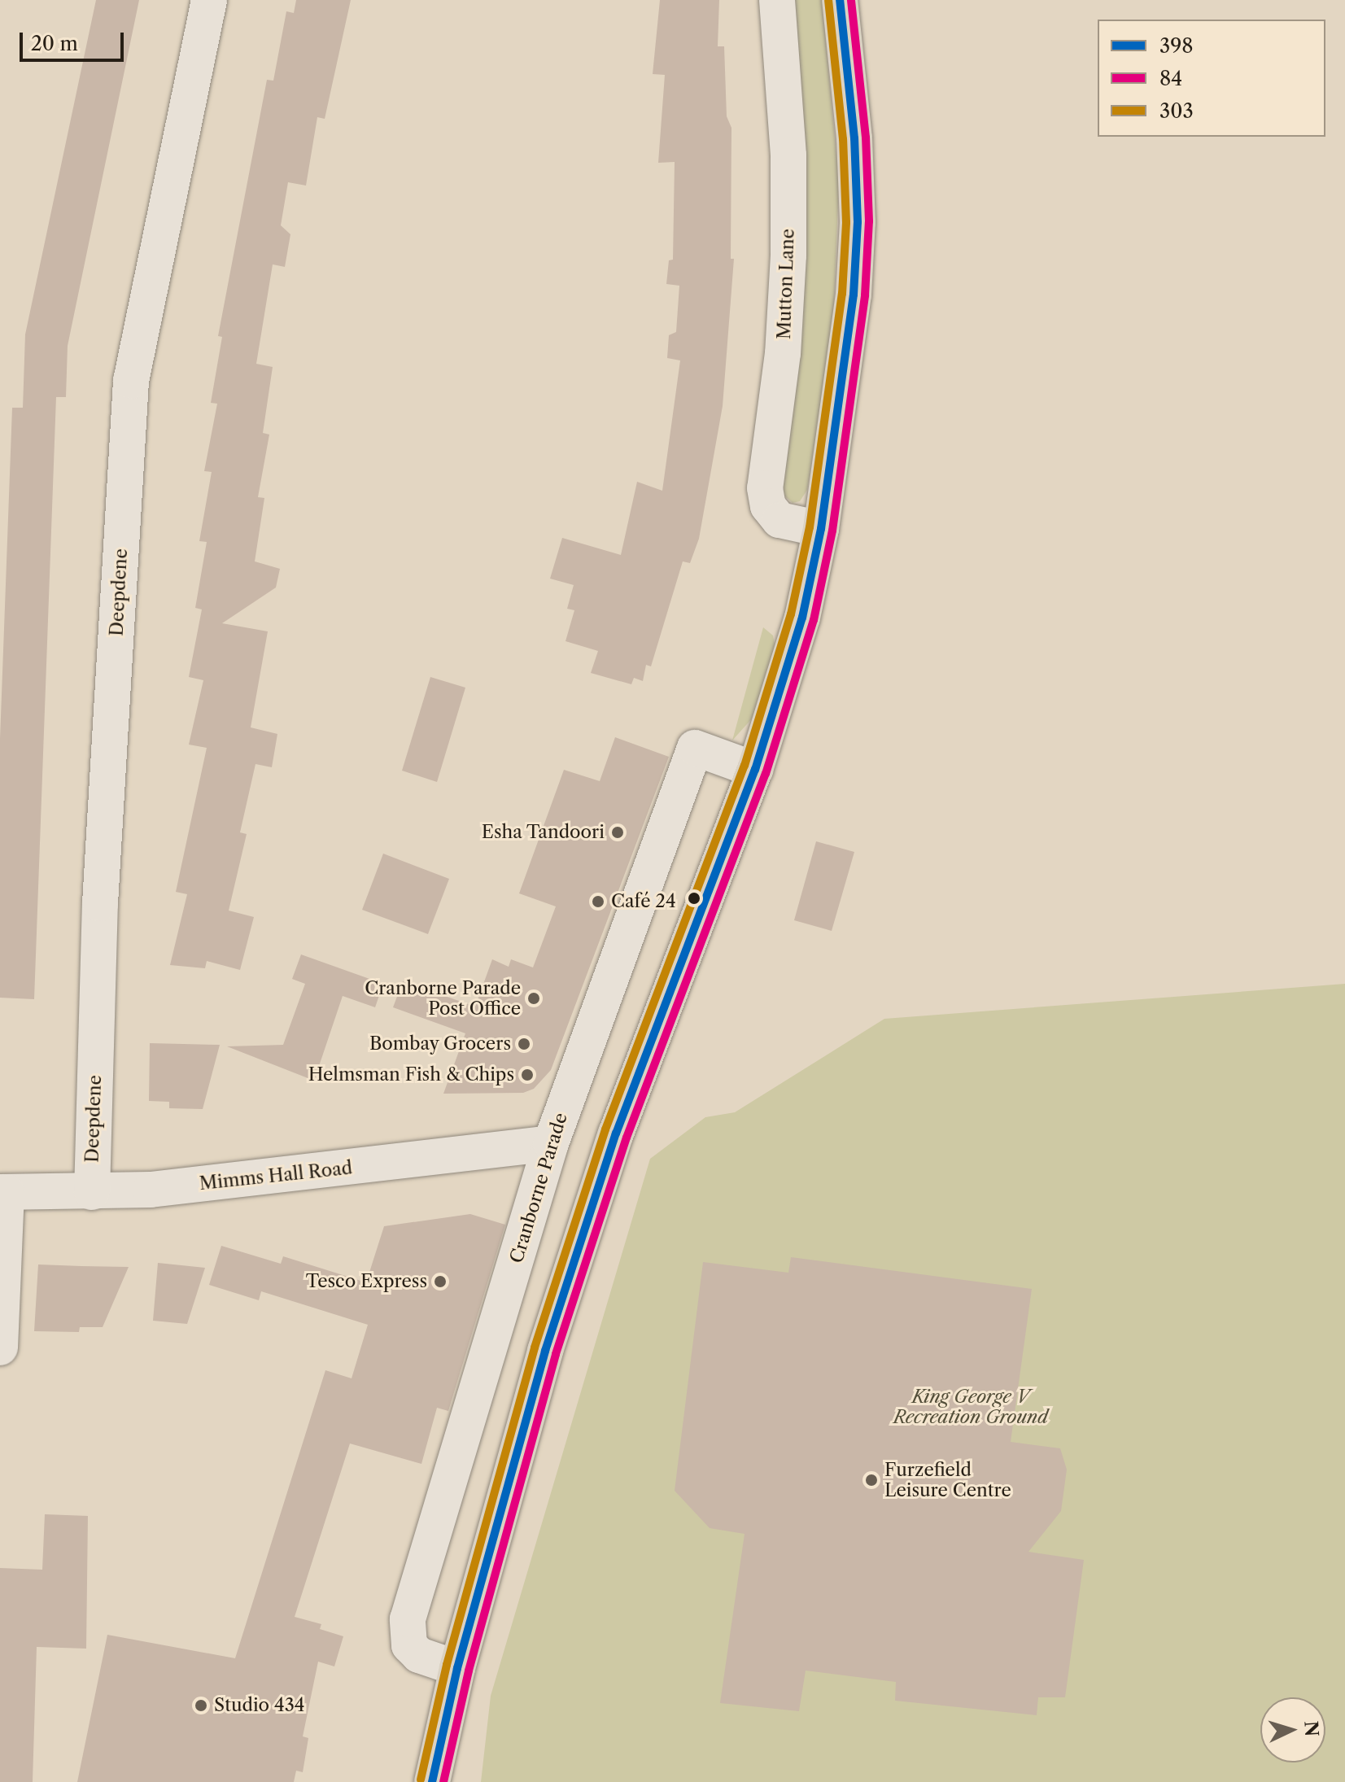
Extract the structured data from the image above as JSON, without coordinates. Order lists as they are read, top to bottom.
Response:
{
  "streets": {
    "street": [
      "Mutton Lane",
      "Deepdene",
      "Mimms Hall Road",
      "Cranborne Parade"
    ]
  },
  "crossings": [
    ["Deepdene", "Mimms Hall Road"],
    ["Mimms Hall Road", "Cranborne Parade"]
  ],
  "parks": ["King George V Recreation Ground"],
  "places": [
    "Esha Tandoori",
    "Café 24",
    "Cranborne Parade Post Office",
    "Bombay Grocers",
    "Helmsman Fish & Chips",
    "Tesco Express",
    "Furzefield Leisure Centre",
    "Studio 434"
  ],
  "lines": ["transit line 398", "transit line 84", "transit line 303"],
  "legend": ["398", "84", "303"],
  "scale_bar": "20 m",
  "north": "right"
}
